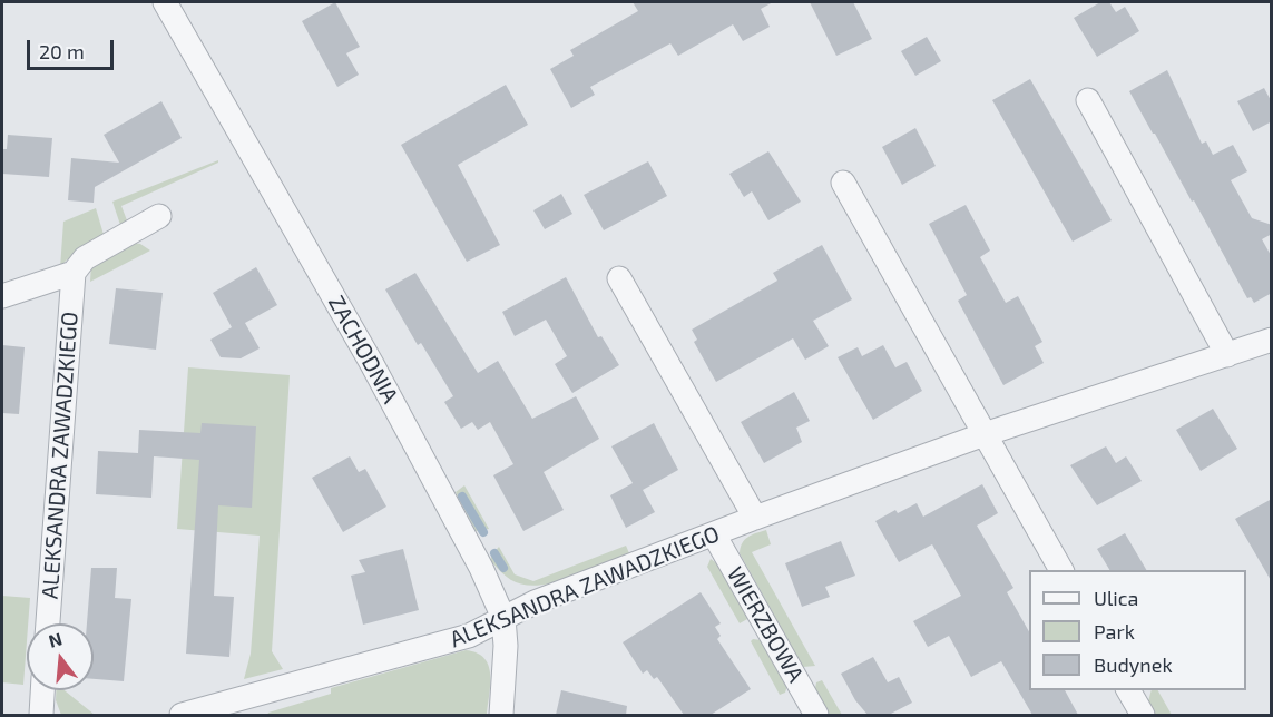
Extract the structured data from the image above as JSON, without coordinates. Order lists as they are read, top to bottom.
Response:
{
  "streets": {
    "street": ["ZACHODNIA", "ALEKSANDRA ZAWADZKIEGO", "WIERZBOWA"]
  },
  "crossings": [
    ["ZACHODNIA", "ALEKSANDRA ZAWADZKIEGO"],
    ["ALEKSANDRA ZAWADZKIEGO", "WIERZBOWA"]
  ],
  "legend": ["Ulica", "Park", "Budynek"],
  "scale_bar": "20 m",
  "north": "top"
}
